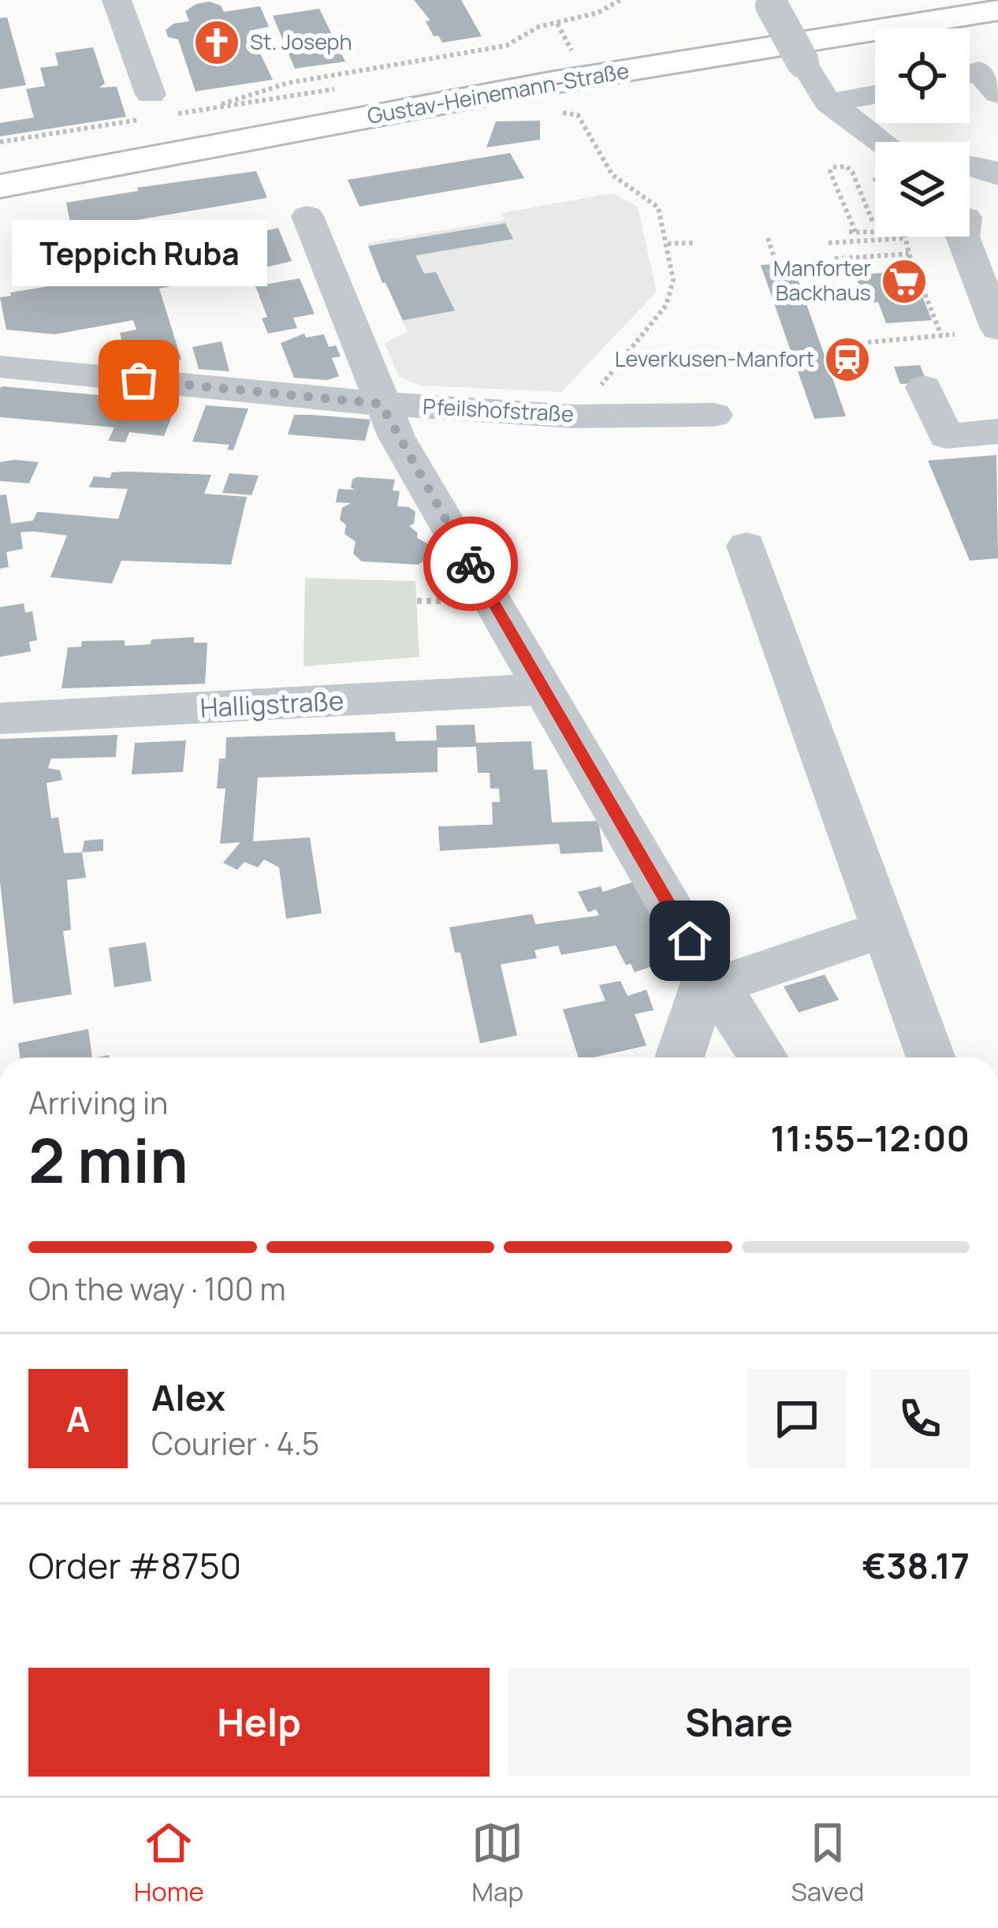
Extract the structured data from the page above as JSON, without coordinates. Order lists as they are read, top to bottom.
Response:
{
  "streets": {
    "main road": ["Gustav-Heinemann-Straße"],
    "street": ["Pfeilshofstraße", "Halligstraße"]
  },
  "places": {
    "church": ["St. Joseph"],
    "supermarket": ["Manforter Backhaus"],
    "station": ["Leverkusen-Manfort"],
    "other": ["Teppich Ruba"]
  },
  "page": {
    "bubble": "Teppich Ruba",
    "heading": ["2 min", "Arriving in", "11:55–12:00"],
    "panel": [
      "Alex",
      "Courier · 4.5",
      "Order #8750",
      "€38.17"
    ],
    "bar": "On the way · 100 m",
    "round": "A",
    "buttons": ["Help", "Share"],
    "tabs": ["Home", "Map", "Saved"]
  }
}
